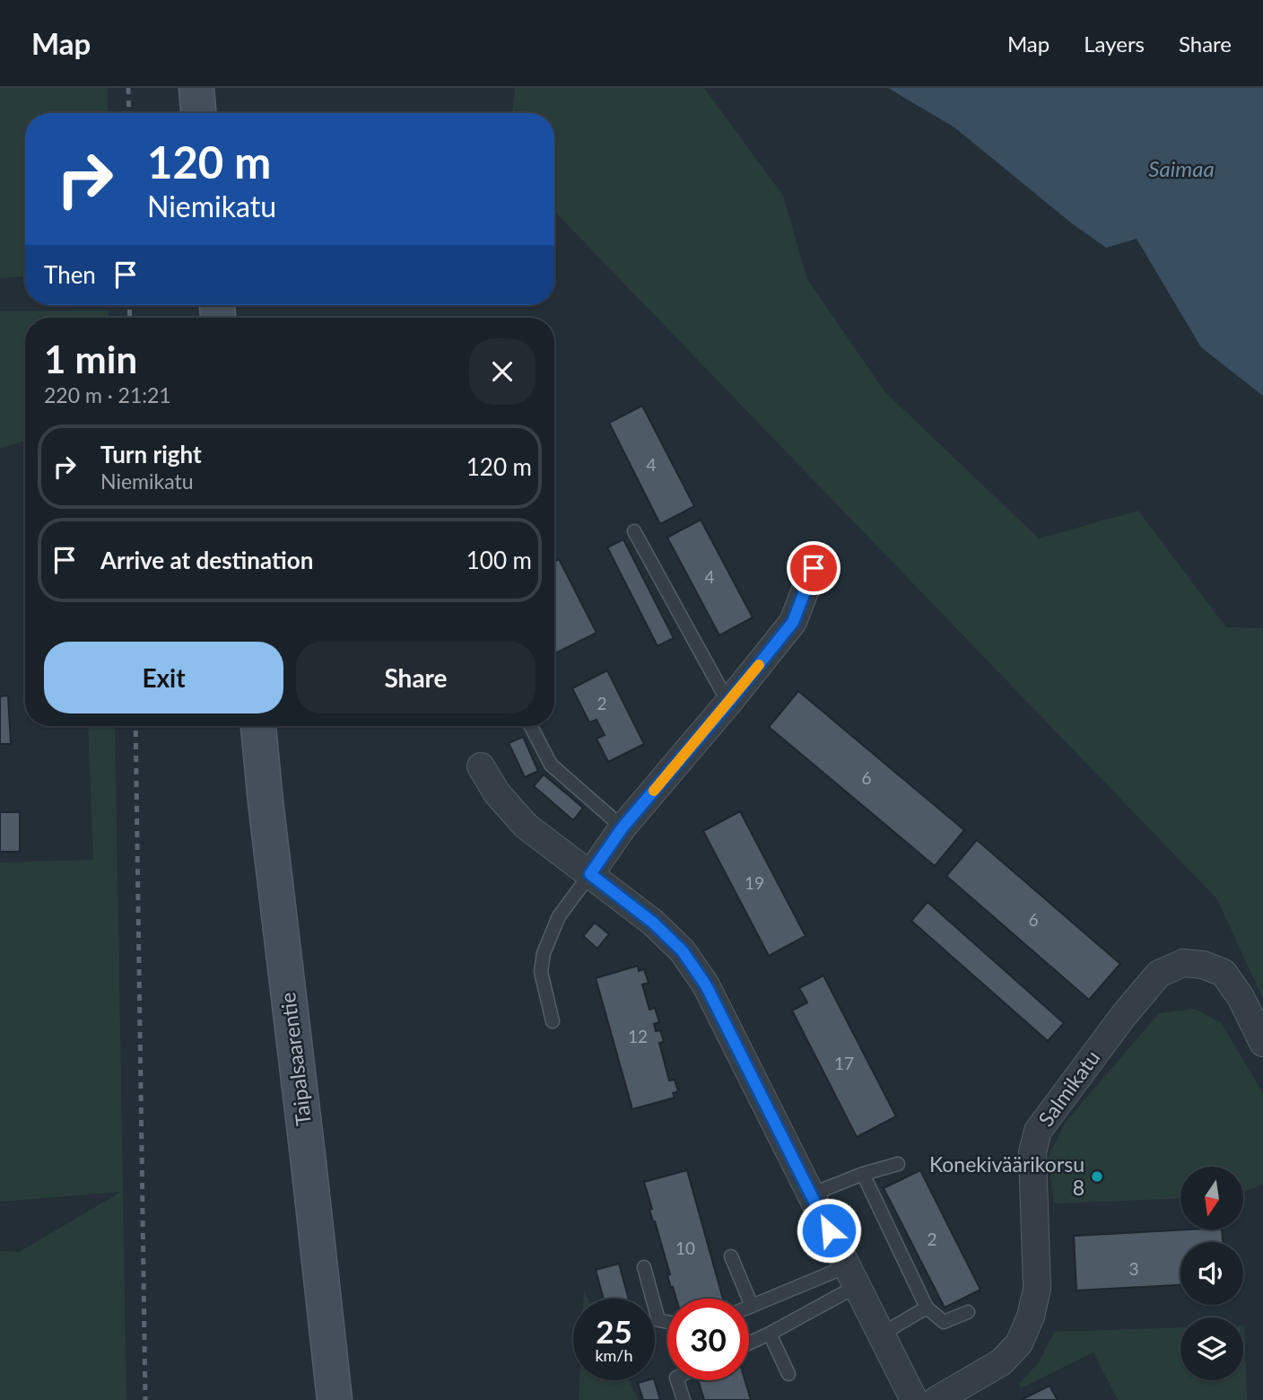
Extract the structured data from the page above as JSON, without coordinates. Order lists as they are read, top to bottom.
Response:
{
  "streets": {
    "main road": ["Taipalsaarentie"],
    "street": ["Salmikatu"]
  },
  "water": ["Saimaa"],
  "places": ["Konekiväärikorsu 8"],
  "house_numbers": [
    "4",
    "4",
    "2",
    "6",
    "19",
    "6",
    "12",
    "17",
    "2",
    "10",
    "3"
  ],
  "north": "bottom",
  "page": {
    "header": "Map",
    "nav": ["Map", "Layers", "Share"],
    "turn": ["120 m", "Niemikatu"],
    "then": "Then",
    "heading": ["1 min", "220 m · 21:21"],
    "list": [
      {
        "name": "Turn right",
        "note": "Niemikatu",
        "value": "120 m"
      },
      {
        "name": "Arrive at destination",
        "value": "100 m"
      }
    ],
    "buttons": ["Exit", "Share"],
    "speed": "25 km/h",
    "limit": "30"
  }
}
